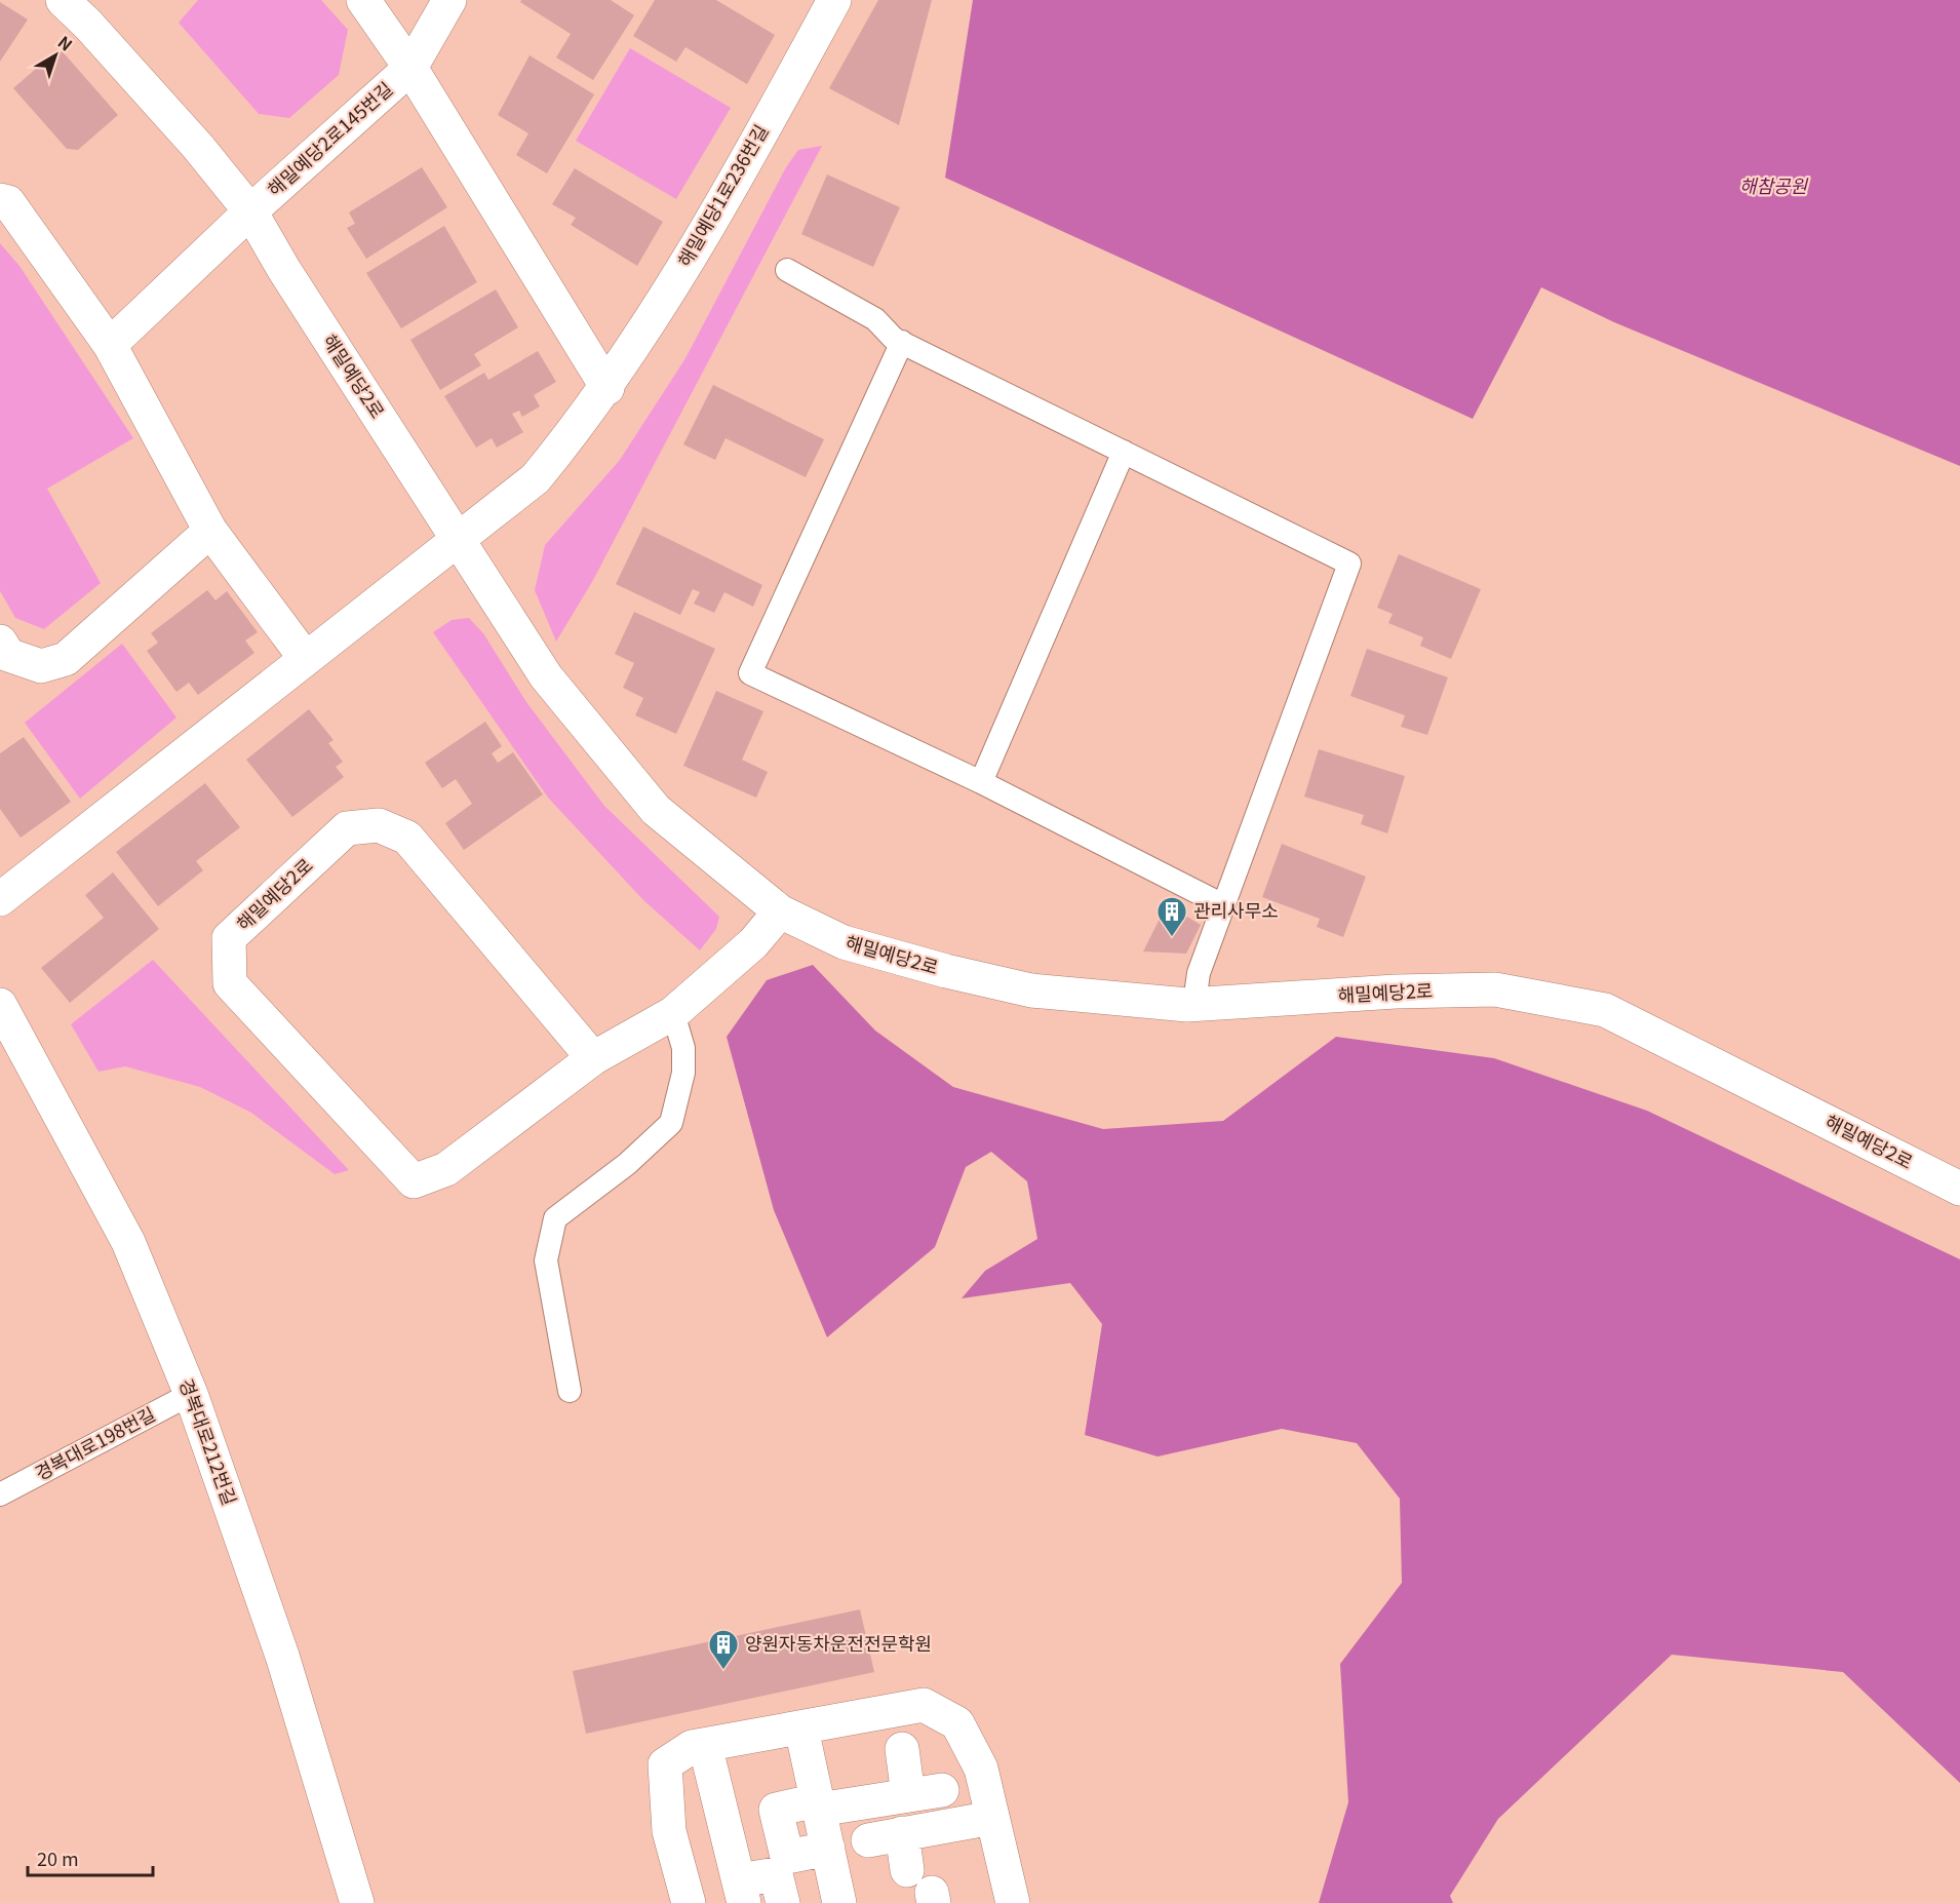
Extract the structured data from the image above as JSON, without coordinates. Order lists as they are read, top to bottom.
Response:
{
  "streets": {
    "street": [
      "해밀예당2로145번길",
      "해밀예당1로236번길",
      "해밀예당2로",
      "경복대로212번길"
    ],
    "lane": ["경복대로198번길"]
  },
  "crossings": [
    ["해밀예당2로145번길", "해밀예당2로"],
    ["해밀예당1로236번길", "해밀예당2로"],
    ["경복대로212번길", "경복대로198번길"]
  ],
  "parks": ["해참공원"],
  "places": {
    "building": ["관리사무소", "양원자동차운전전문학원"]
  },
  "scale_bar": "20 m",
  "north": "top right"
}
